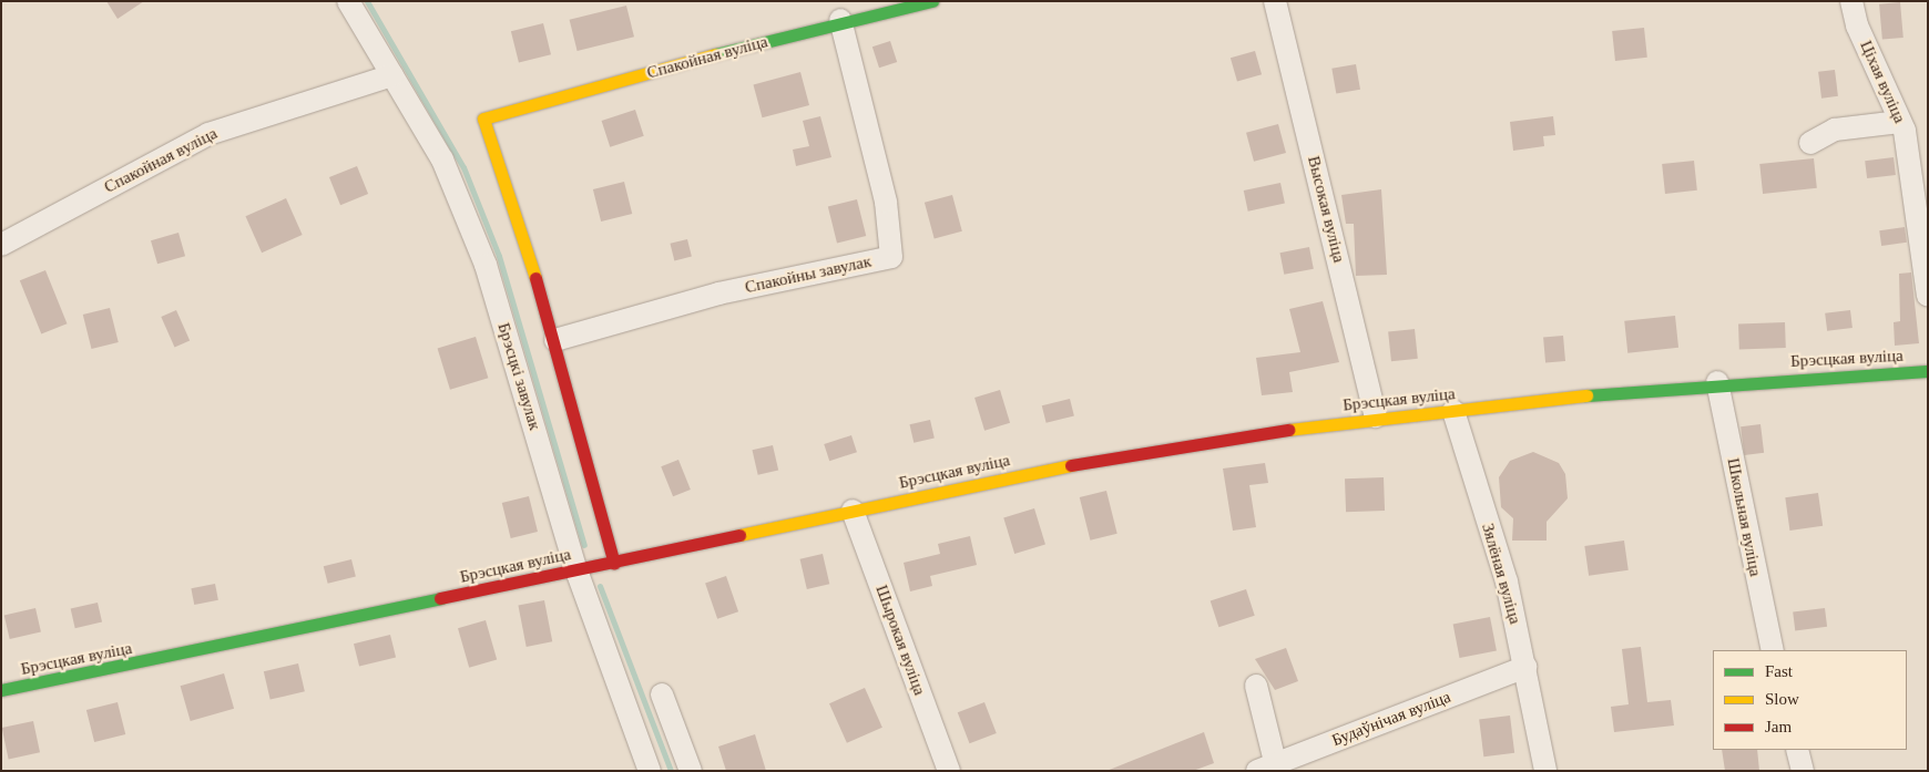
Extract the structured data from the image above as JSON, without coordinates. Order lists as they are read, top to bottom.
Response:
{
  "streets": {
    "street": [
      "Спакойная вуліца",
      "Ціхая вуліца",
      "Высокая вуліца",
      "Спакойны завулак",
      "Брэсцкая вуліца",
      "Брэсцкі завулак",
      "Школьная вуліца",
      "Зялёная вуліца",
      "Шырокая вуліца",
      "Будаўнічая вуліца"
    ]
  },
  "crossings": [
    ["Спакойная вуліца", "Спакойны завулак"],
    ["Спакойная вуліца", "Брэсцкі завулак"],
    ["Высокая вуліца", "Брэсцкая вуліца"],
    ["Брэсцкая вуліца", "Брэсцкі завулак"],
    ["Брэсцкая вуліца", "Школьная вуліца"],
    ["Брэсцкая вуліца", "Зялёная вуліца"],
    ["Брэсцкая вуліца", "Шырокая вуліца"],
    ["Зялёная вуліца", "Будаўнічая вуліца"]
  ],
  "legend": ["Fast", "Slow", "Jam"]
}
